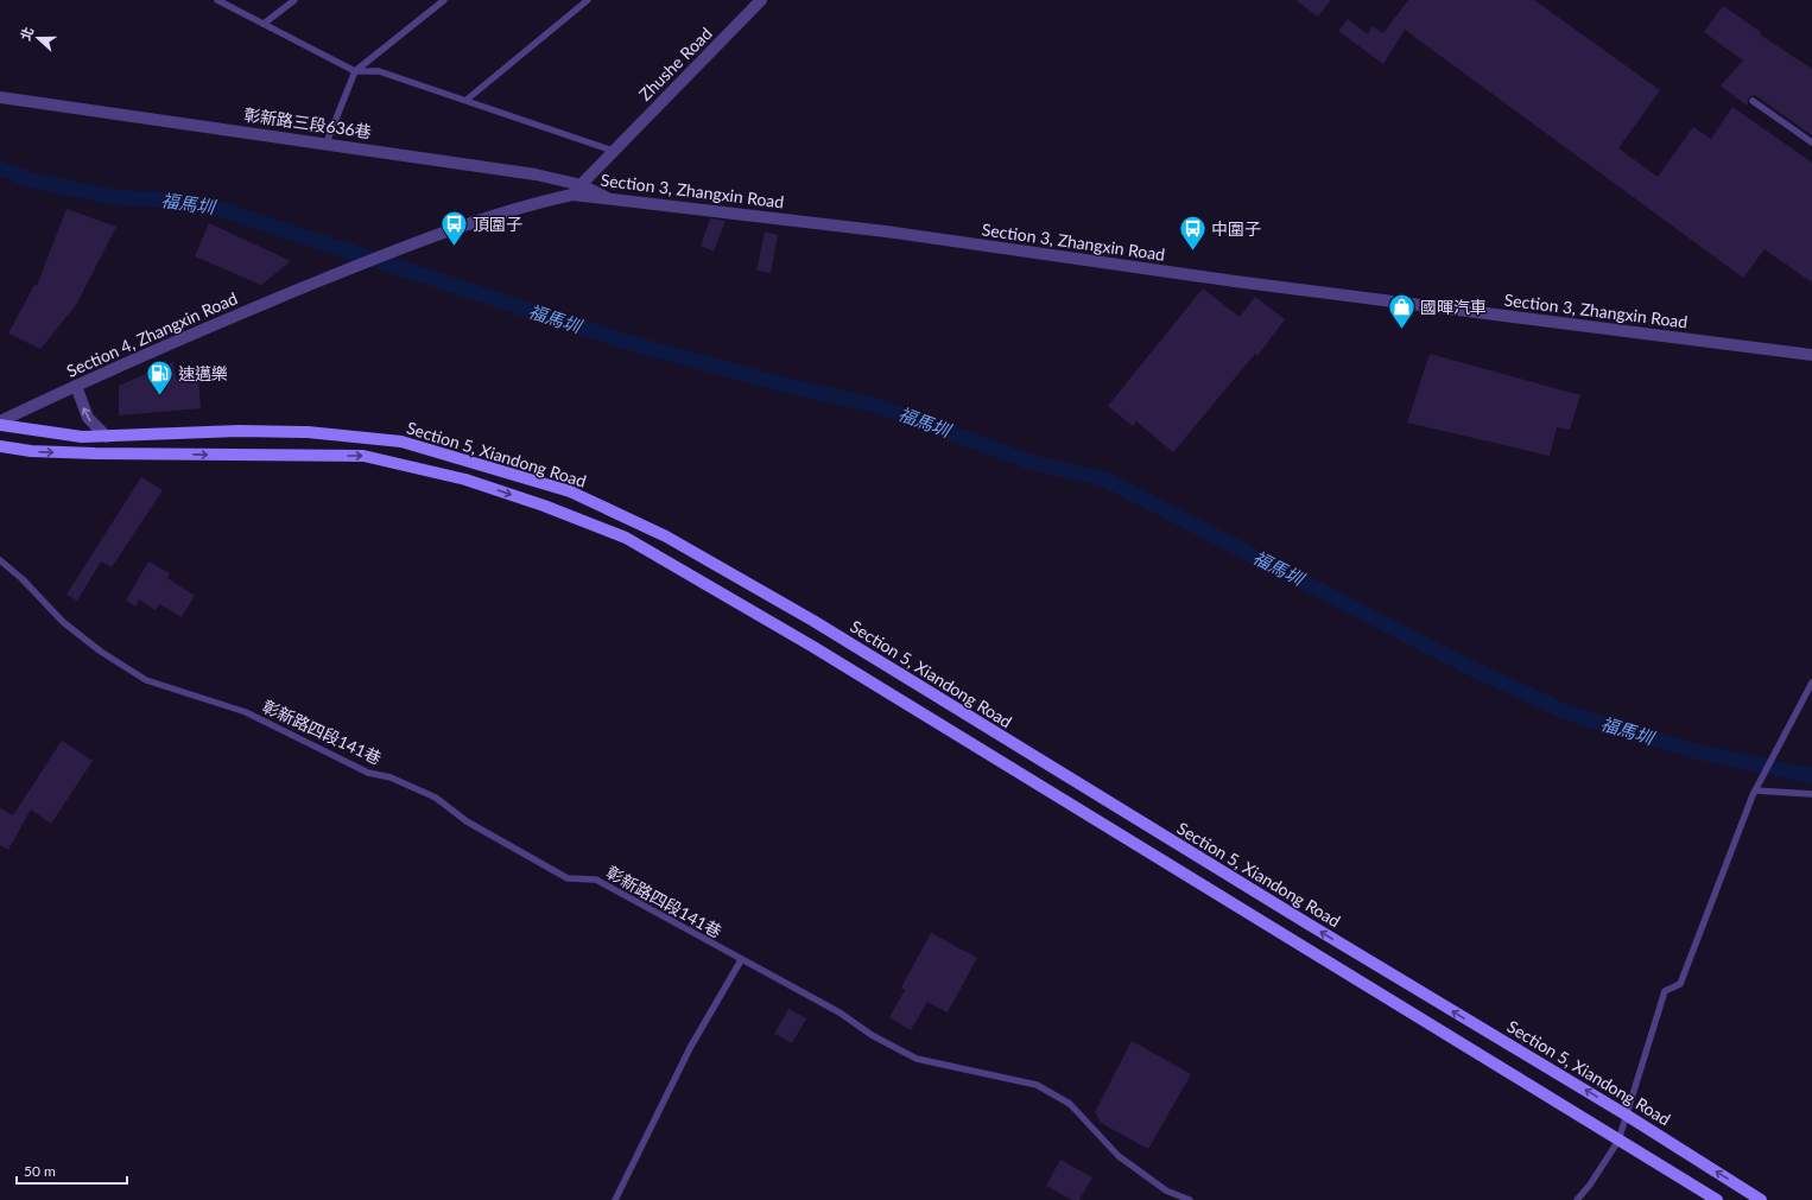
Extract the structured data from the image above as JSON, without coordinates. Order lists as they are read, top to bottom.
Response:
{
  "streets": {
    "main road": ["Section 5, Xiandong Road"],
    "street": [
      "Zhushe Road",
      "彰新路三段636巷",
      "Section 3, Zhangxin Road",
      "Section 4, Zhangxin Road"
    ],
    "lane": ["彰新路四段141巷"]
  },
  "crossings": [
    ["Zhushe Road", "彰新路三段636巷"],
    ["Zhushe Road", "Section 3, Zhangxin Road"],
    ["彰新路三段636巷", "Section 3, Zhangxin Road"],
    ["Section 3, Zhangxin Road", "Section 4, Zhangxin Road"],
    ["Section 4, Zhangxin Road", "Section 5, Xiandong Road"]
  ],
  "water": ["福馬圳"],
  "places": {
    "bus stop": ["頂圍子", "中圍子"],
    "shop": ["國暉汽車"],
    "fuel station": ["速邁樂"]
  },
  "scale_bar": "50 m",
  "north": "left"
}
